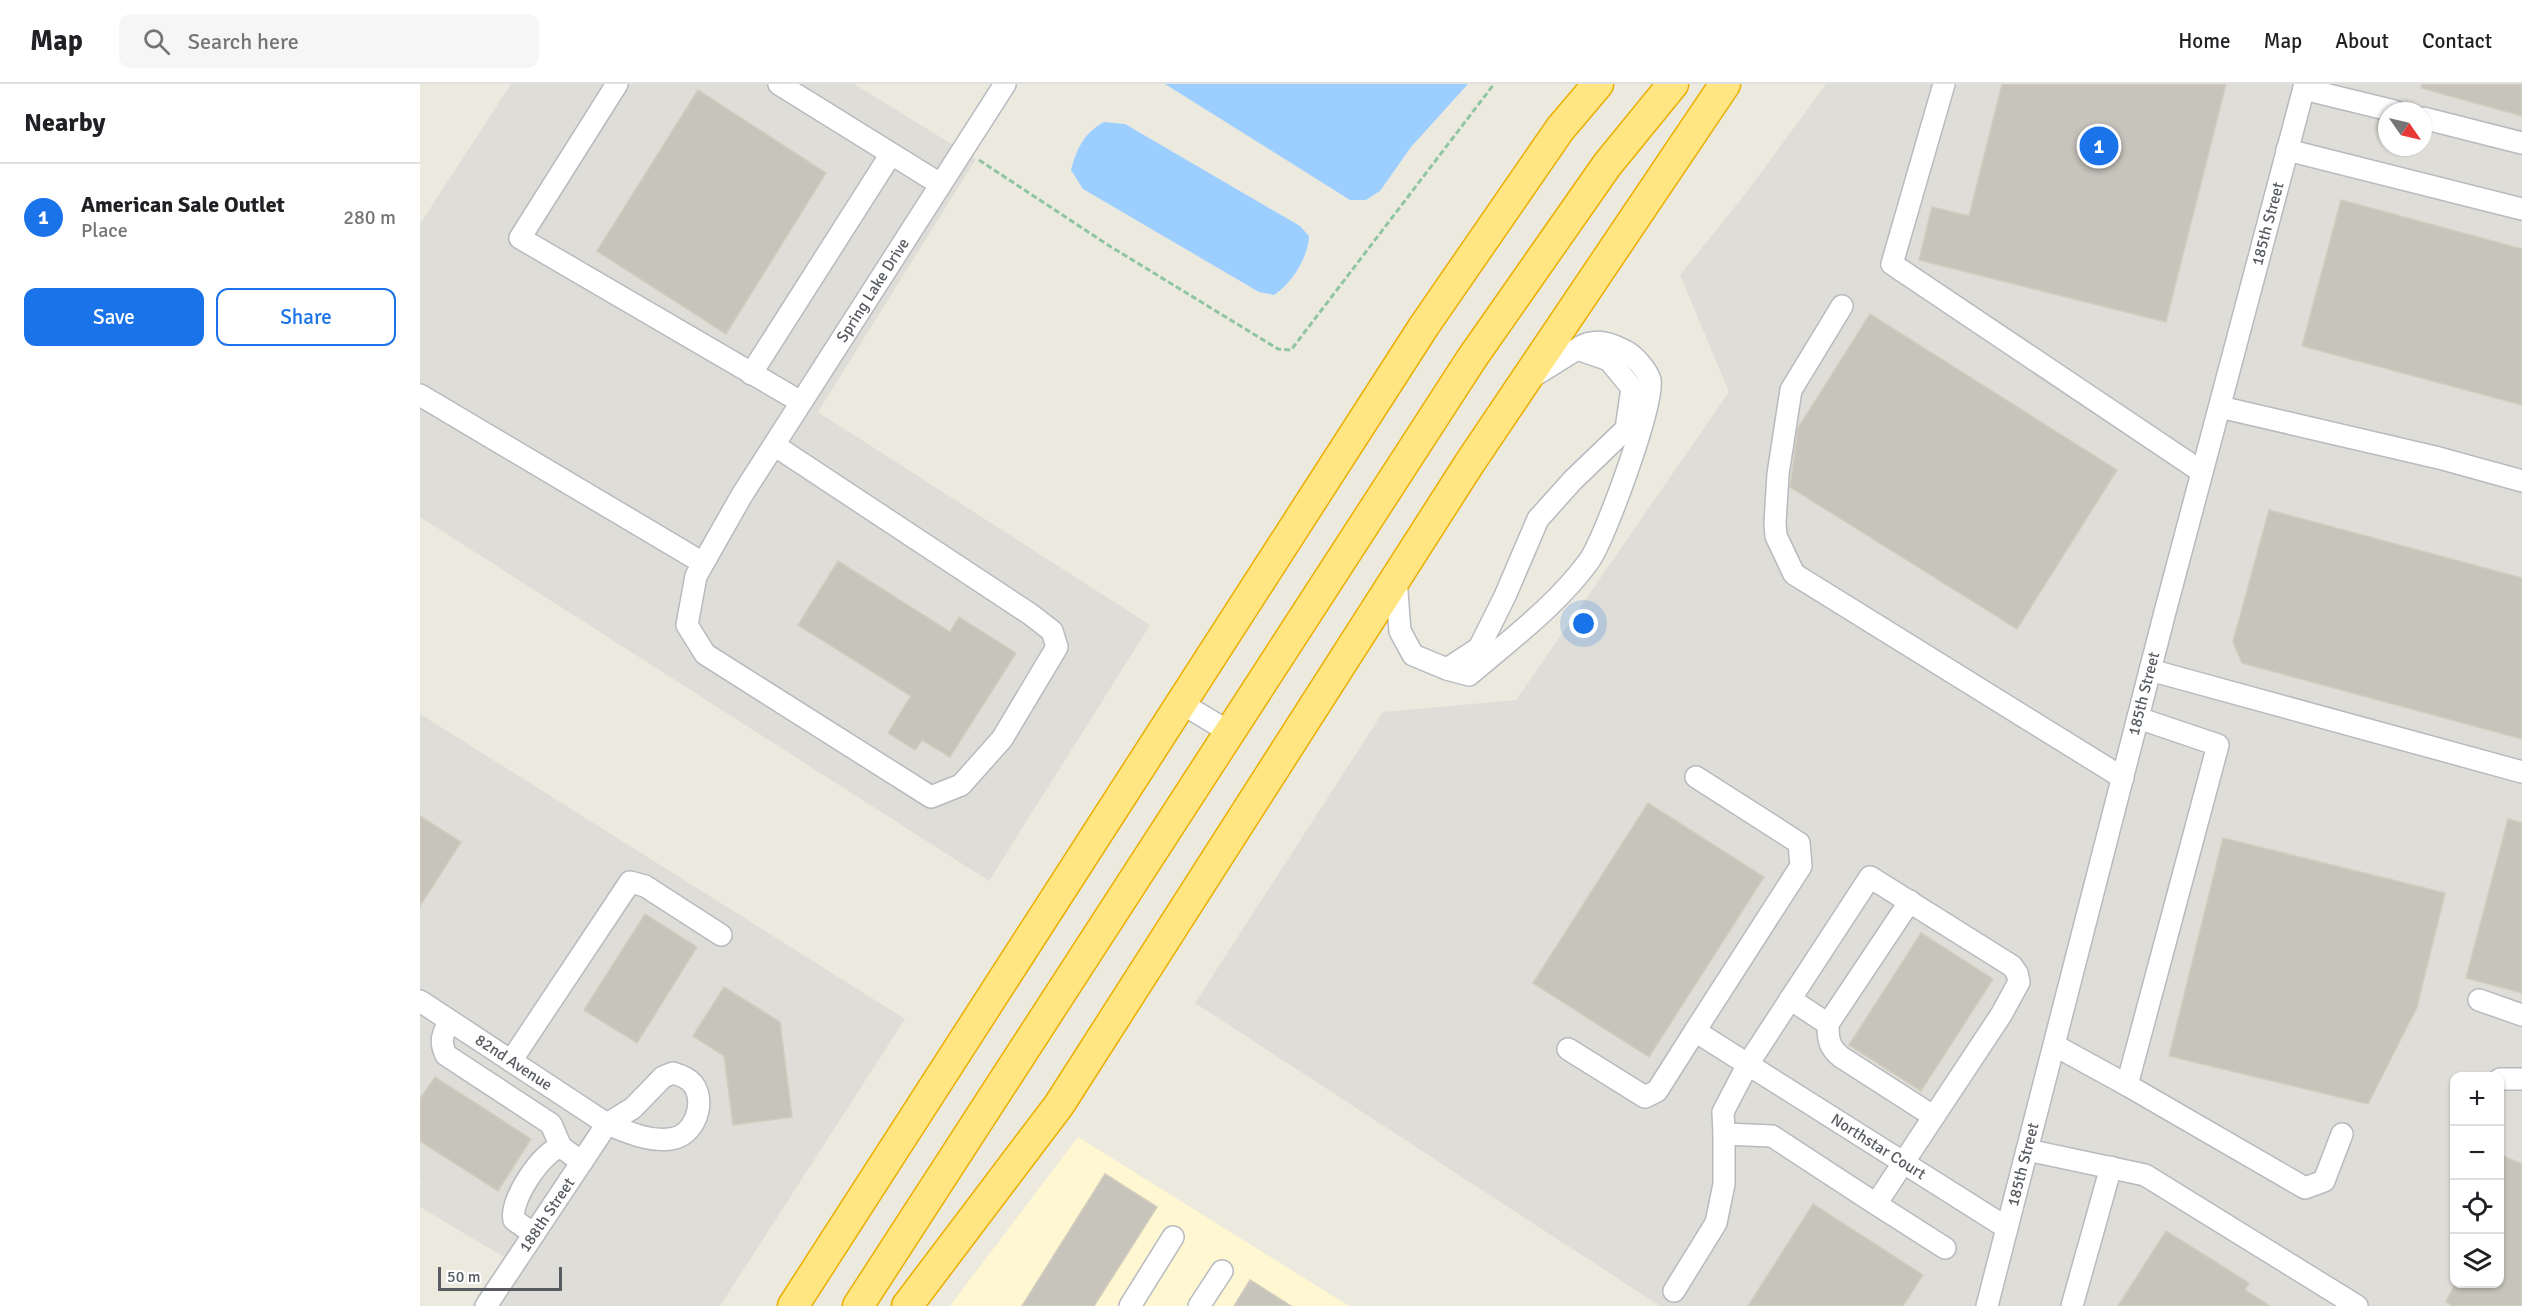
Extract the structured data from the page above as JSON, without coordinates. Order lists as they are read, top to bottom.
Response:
{
  "streets": {
    "street": [
      "185th Street",
      "Spring Lake Drive",
      "82nd Avenue",
      "Northstar Court",
      "188th Street"
    ]
  },
  "crossings": [
    ["185th Street", "Northstar Court"],
    ["82nd Avenue", "188th Street"]
  ],
  "scale_bar": "50 m",
  "north": "bottom right",
  "page": {
    "header": "Map",
    "search": "Search here",
    "nav": [
      "Home",
      "Map",
      "About",
      "Contact"
    ],
    "heading": "Nearby",
    "pins": "1",
    "list": [
      {
        "mark": "1",
        "name": "American Sale Outlet",
        "note": "Place",
        "value": "280 m"
      }
    ],
    "buttons": ["Save", "Share"],
    "map_buttons": ["+", "−"],
    "scale": "50 m"
  }
}
